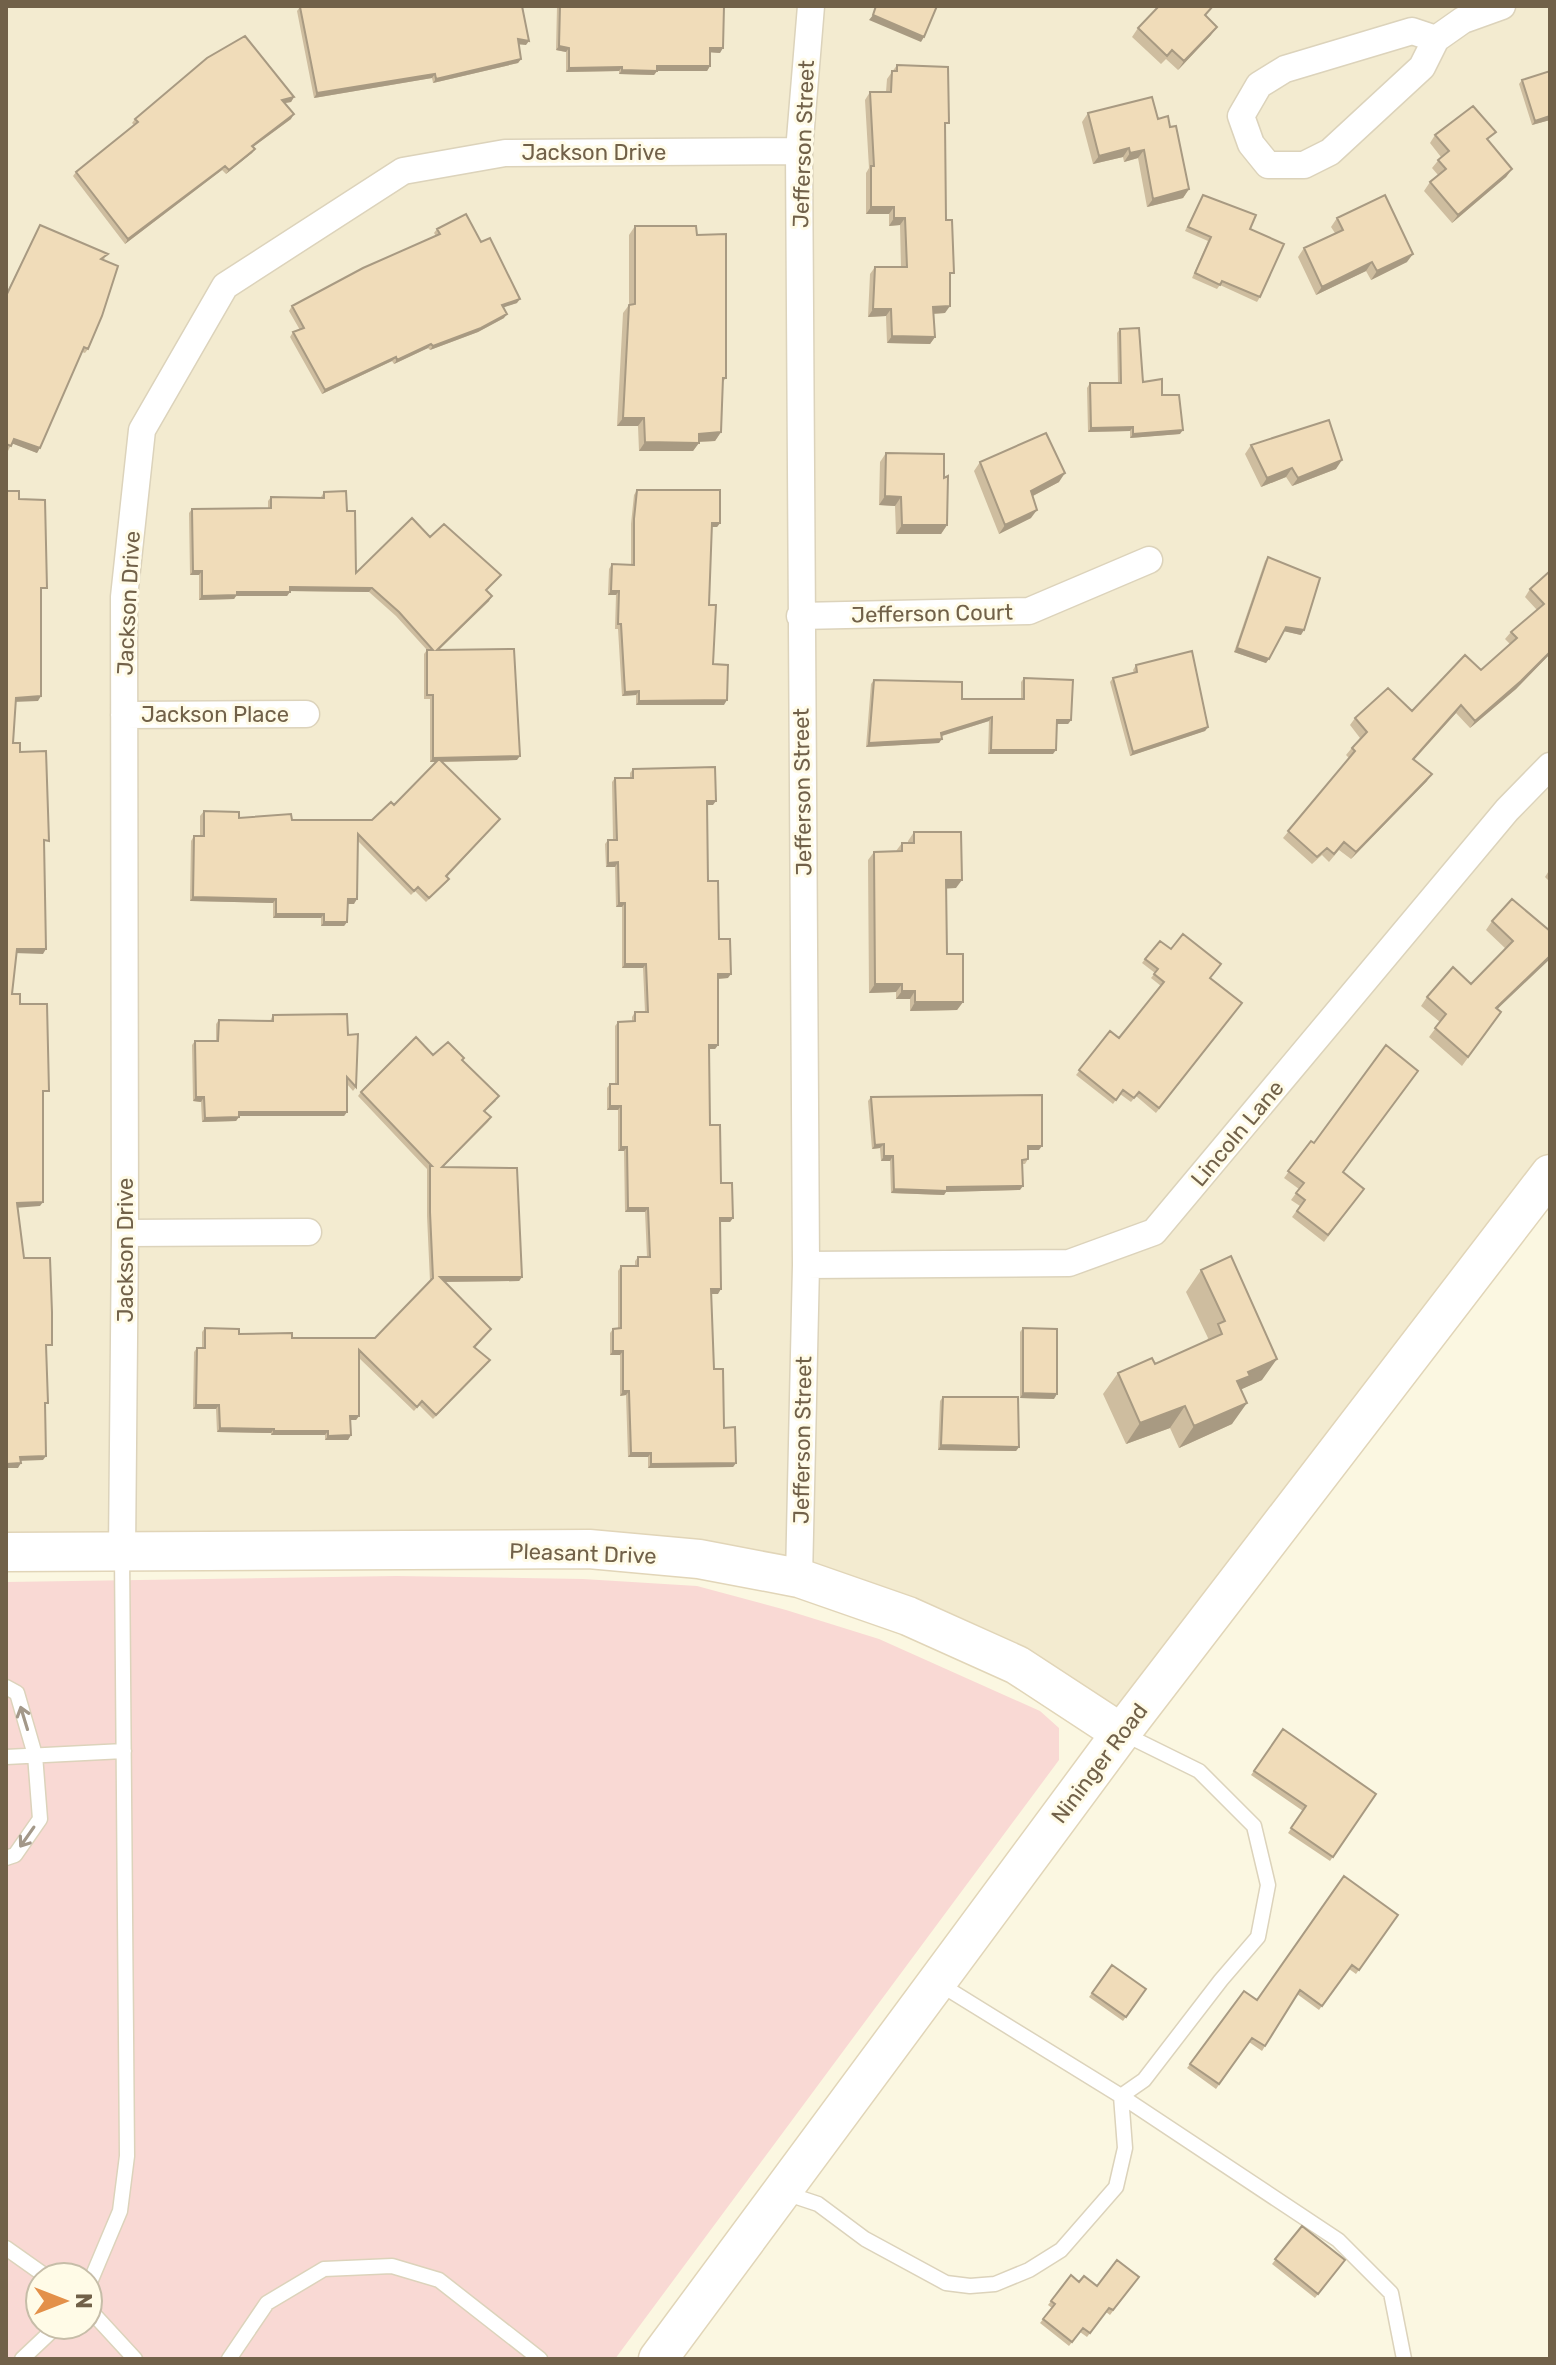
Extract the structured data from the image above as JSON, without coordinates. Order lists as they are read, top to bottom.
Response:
{
  "streets": {
    "street": [
      "Jefferson Street",
      "Jackson Drive",
      "Jefferson Court",
      "Jackson Place",
      "Lincoln Lane",
      "Pleasant Drive",
      "Nininger Road"
    ]
  },
  "crossings": [
    ["Jefferson Street", "Jackson Drive"],
    ["Jefferson Street", "Jefferson Court"],
    ["Jefferson Street", "Lincoln Lane"],
    ["Jefferson Street", "Pleasant Drive"],
    ["Jackson Drive", "Jackson Place"],
    ["Jackson Drive", "Pleasant Drive"],
    ["Pleasant Drive", "Nininger Road"]
  ],
  "north": "right"
}
